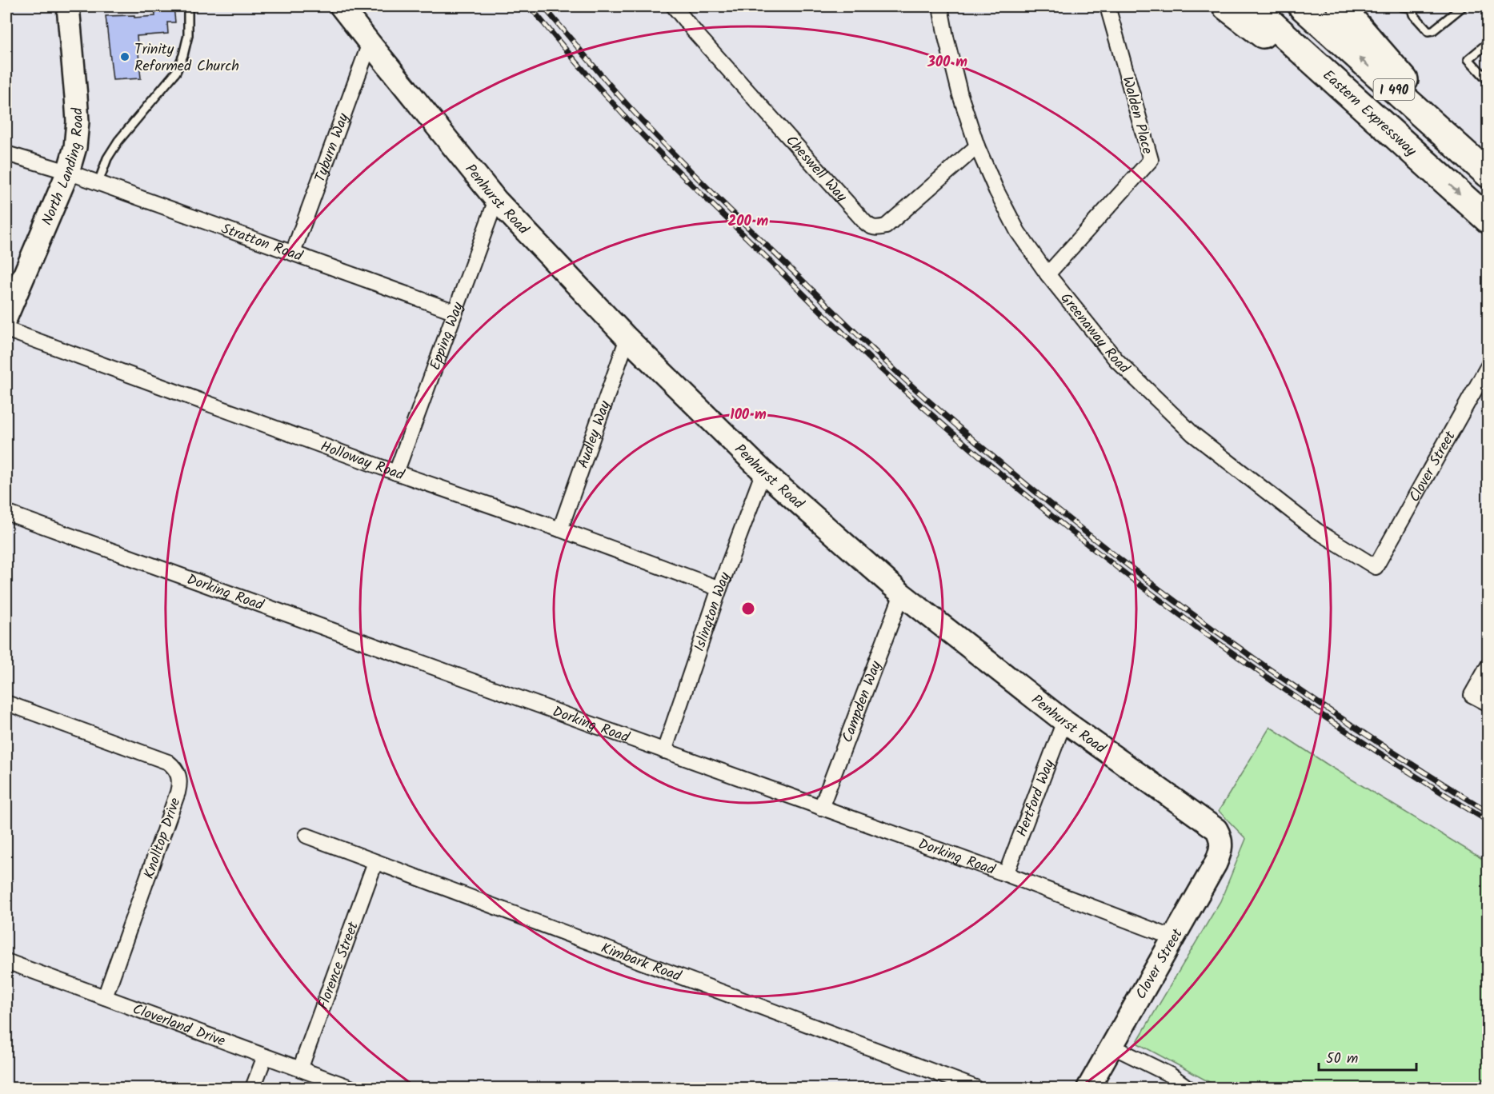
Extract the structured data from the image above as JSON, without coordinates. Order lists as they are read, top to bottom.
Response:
{
  "streets": {
    "highway": ["I 490", "Eastern Expressway"],
    "street": [
      "Walden Place",
      "Tyburn Way",
      "North Landing Road",
      "Cheswell Way",
      "Penhurst Road",
      "Stratton Road",
      "Greenaway Road",
      "Epping Way",
      "Audley Way",
      "Holloway Road",
      "Clover Street",
      "Dorking Road",
      "Islington Way",
      "Campden Way",
      "Hertford Way",
      "Knolltop Drive",
      "Kimbark Road",
      "Florence Street",
      "Cloverland Drive"
    ]
  },
  "crossings": [
    ["Walden Place", "Greenaway Road"],
    ["Tyburn Way", "Penhurst Road"],
    ["Tyburn Way", "Stratton Road"],
    ["North Landing Road", "Stratton Road"],
    ["Cheswell Way", "Greenaway Road"],
    ["Penhurst Road", "Epping Way"],
    ["Penhurst Road", "Audley Way"],
    ["Penhurst Road", "Clover Street"],
    ["Penhurst Road", "Islington Way"],
    ["Penhurst Road", "Campden Way"],
    ["Penhurst Road", "Hertford Way"],
    ["Stratton Road", "Epping Way"],
    ["Greenaway Road", "Clover Street"],
    ["Epping Way", "Holloway Road"],
    ["Audley Way", "Holloway Road"],
    ["Holloway Road", "Islington Way"],
    ["Clover Street", "Dorking Road"],
    ["Dorking Road", "Islington Way"],
    ["Dorking Road", "Campden Way"],
    ["Dorking Road", "Hertford Way"],
    ["Knolltop Drive", "Cloverland Drive"],
    ["Kimbark Road", "Florence Street"],
    ["Florence Street", "Cloverland Drive"]
  ],
  "places": ["Trinity Reformed Church"],
  "scale_bar": "50 m",
  "rings": ["300 m", "200 m", "100 m"]
}
